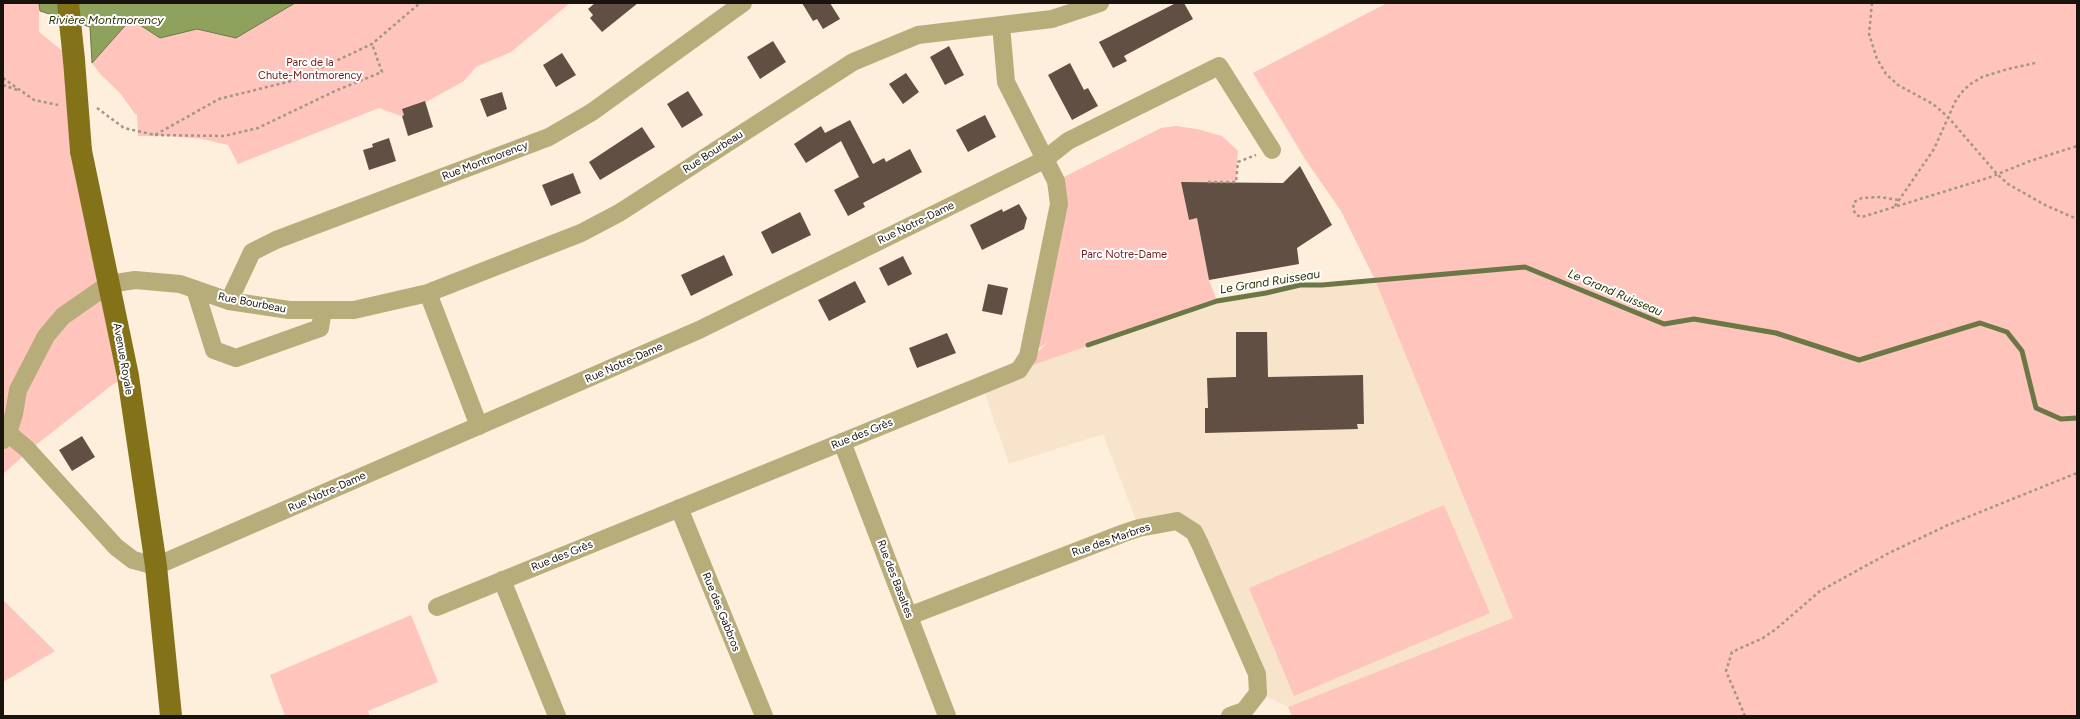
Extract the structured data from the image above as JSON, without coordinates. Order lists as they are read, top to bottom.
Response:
{
  "streets": {
    "main road": ["Avenue Royale"],
    "street": [
      "Rue Bourbeau",
      "Rue Montmorency",
      "Rue Notre-Dame",
      "Rue des Grès",
      "Rue des Marbres",
      "Rue des Basaltes",
      "Rue des Gabbros"
    ]
  },
  "crossings": [
    ["Rue Bourbeau", "Rue Montmorency"],
    ["Rue Bourbeau", "Avenue Royale"],
    ["Rue Notre-Dame", "Avenue Royale"],
    ["Rue Notre-Dame", "Rue des Grès"],
    ["Rue des Grès", "Rue des Basaltes"],
    ["Rue des Grès", "Rue des Gabbros"],
    ["Rue des Marbres", "Rue des Basaltes"]
  ],
  "water": ["Rivière Montmorency", "Le Grand Ruisseau"],
  "parks": ["Parc de la Chute-Montmorency", "Parc Notre-Dame"]
}
